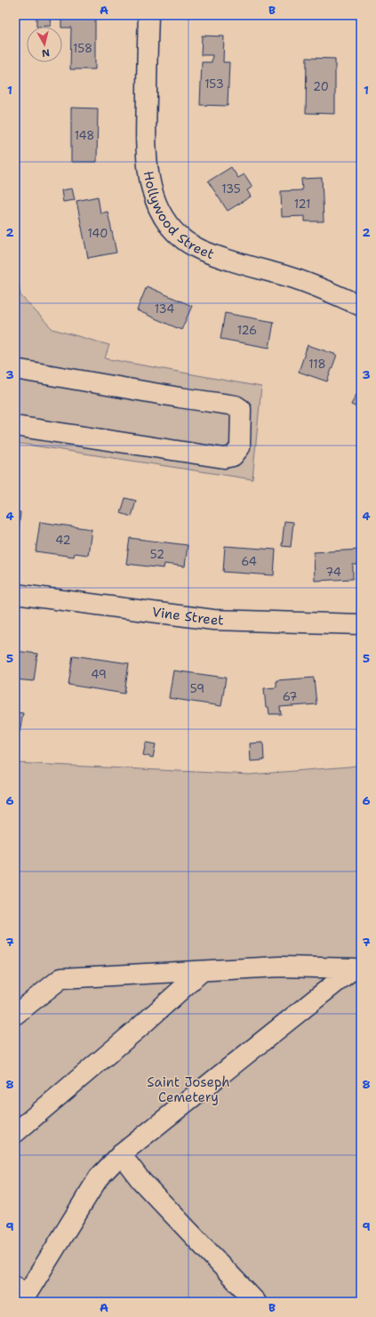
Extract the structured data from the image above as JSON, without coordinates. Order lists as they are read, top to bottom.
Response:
{
  "streets": {
    "street": ["Hollywood Street", "Vine Street"]
  },
  "parks": ["Saint Joseph Cemetery"],
  "house_numbers": [
    "158",
    "153",
    "20",
    "148",
    "135",
    "121",
    "140",
    "134",
    "126",
    "118",
    "42",
    "52",
    "64",
    "74",
    "49",
    "59",
    "67"
  ],
  "north": "bottom",
  "grid": {
    "columns": ["A", "B"],
    "rows": [
      "1",
      "2",
      "3",
      "4",
      "5",
      "6",
      "7",
      "8",
      "9"
    ]
  }
}
